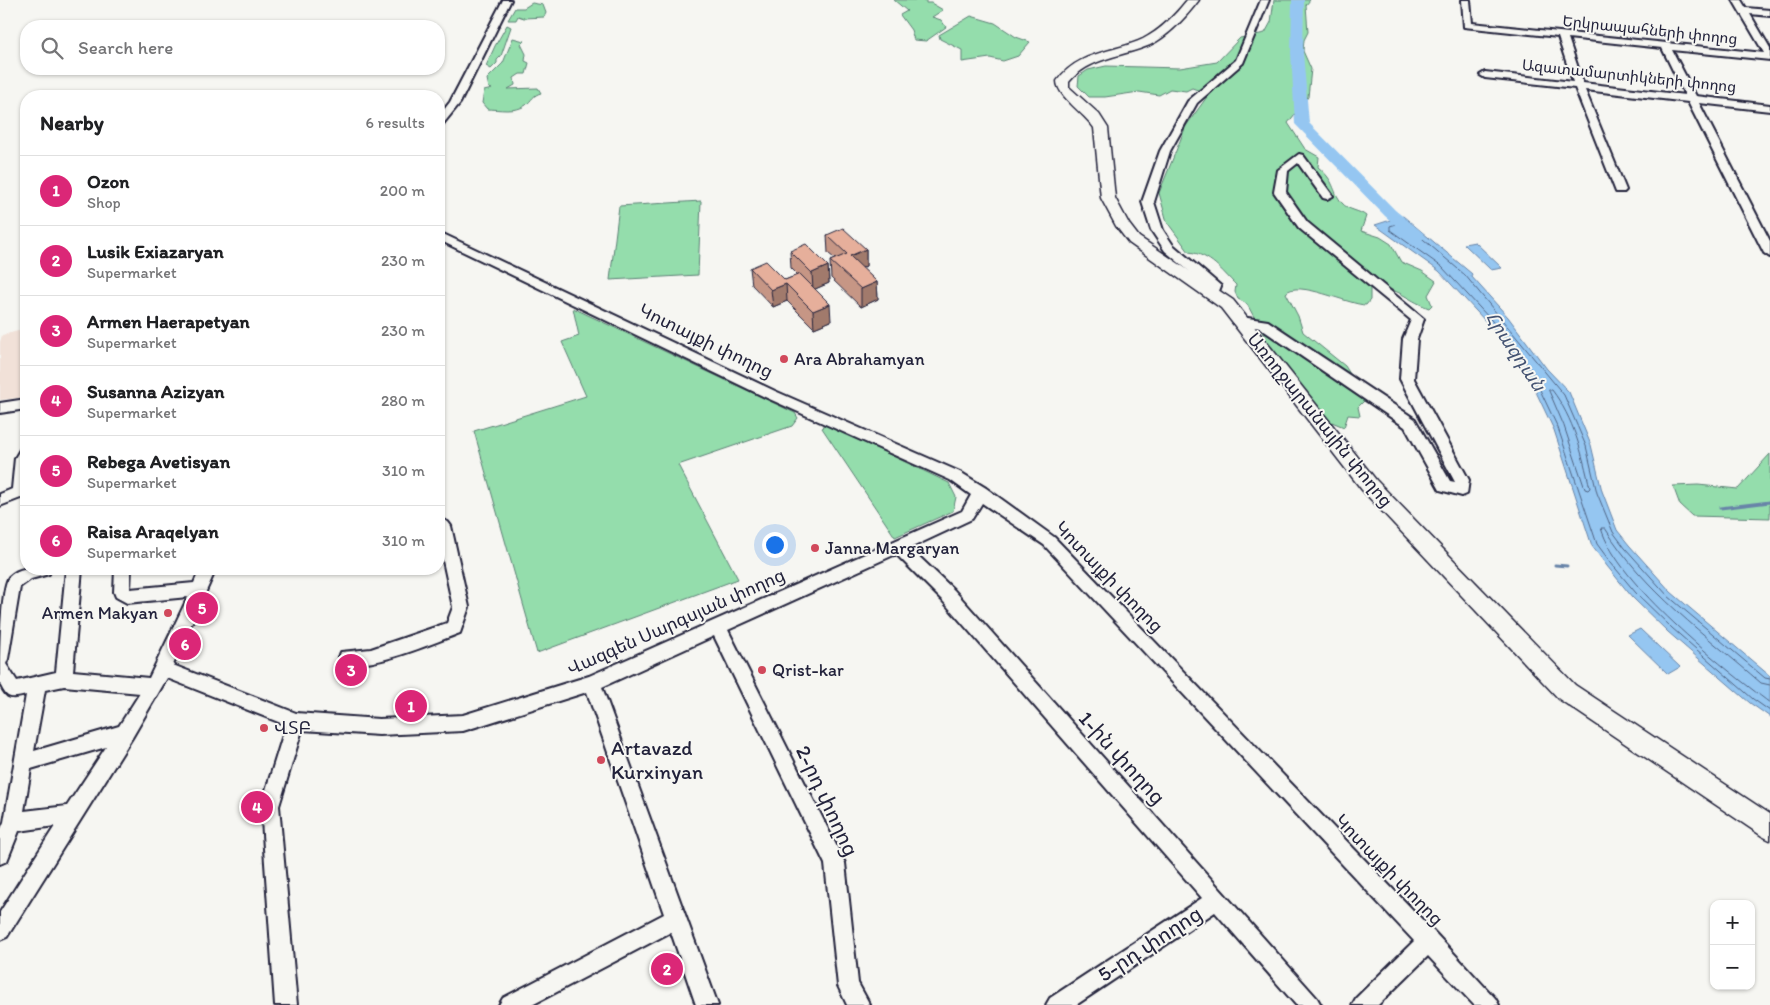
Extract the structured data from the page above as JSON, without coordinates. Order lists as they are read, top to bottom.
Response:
{
  "streets": {
    "main road": ["Առողջարանային փողոց"],
    "street": [
      "Երկրապահների փողոց",
      "Ազատամարտիկների փողոց",
      "Կոտայքի փողոց",
      "Վազգեն Սարգսյան փողոց",
      "1-ին փողոց",
      "2-րդ փողոց",
      "5-րդ փողոց"
    ]
  },
  "crossings": [
    ["Կոտայքի փողոց", "Վազգեն Սարգսյան փողոց"],
    ["Վազգեն Սարգսյան փողոց", "1-ին փողոց"],
    ["Վազգեն Սարգսյան փողոց", "2-րդ փողոց"],
    ["1-ին փողոց", "5-րդ փողոց"]
  ],
  "water": ["Հրազդան"],
  "places": [
    "Ara Abrahamyan",
    "Janna Margaryan",
    "Armen Makyan",
    "Qrist-kar",
    "ՎՏԲ",
    "Artavazd Kurxinyan"
  ],
  "page": {
    "search": "Search here",
    "heading": ["Nearby", "6 results"],
    "list": [
      {
        "mark": "1",
        "name": "Ozon",
        "note": "Shop",
        "value": "200 m"
      },
      {
        "mark": "2",
        "name": "Lusik Exiazaryan",
        "note": "Supermarket",
        "value": "230 m"
      },
      {
        "mark": "3",
        "name": "Armen Haerapetyan",
        "note": "Supermarket",
        "value": "230 m"
      },
      {
        "mark": "4",
        "name": "Susanna Azizyan",
        "note": "Supermarket",
        "value": "280 m"
      },
      {
        "mark": "5",
        "name": "Rebega Avetisyan",
        "note": "Supermarket",
        "value": "310 m"
      },
      {
        "mark": "6",
        "name": "Raisa Araqelyan",
        "note": "Supermarket",
        "value": "310 m"
      }
    ],
    "pins": [
      "5",
      "6",
      "3",
      "1",
      "4",
      "2"
    ],
    "map_buttons": ["+", "−"]
  }
}
